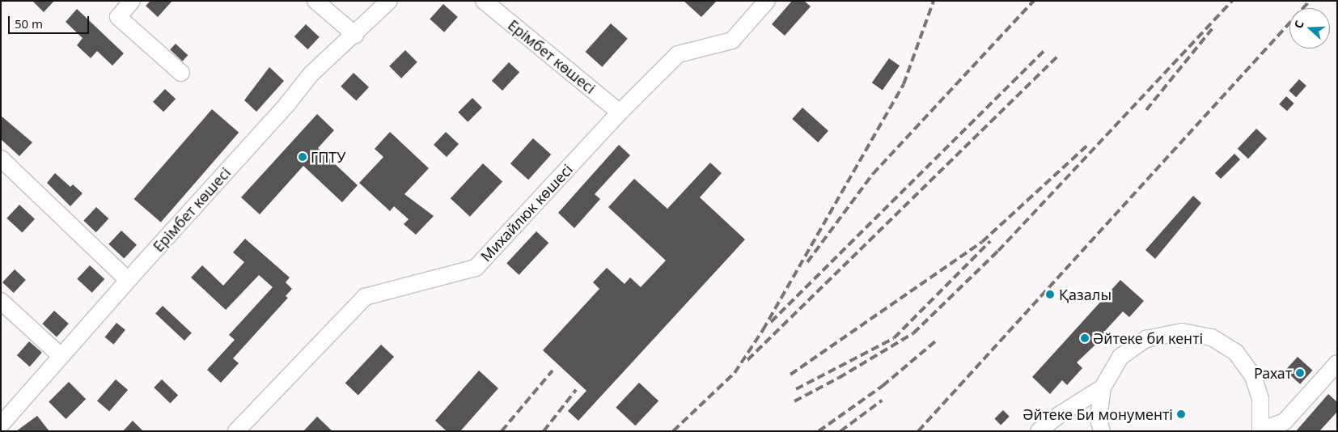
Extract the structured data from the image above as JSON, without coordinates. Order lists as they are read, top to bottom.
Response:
{
  "streets": {
    "street": ["Ерімбет көшесі", "Михайлюк көшесі"]
  },
  "crossings": [
    ["Ерімбет көшесі", "Михайлюк көшесі"]
  ],
  "places": [
    "ГПТУ",
    "Қазалы",
    "Әйтеке би кенті",
    "Рахат",
    "Əйтеке Би монументі"
  ],
  "scale_bar": "50 m",
  "north": "left"
}
